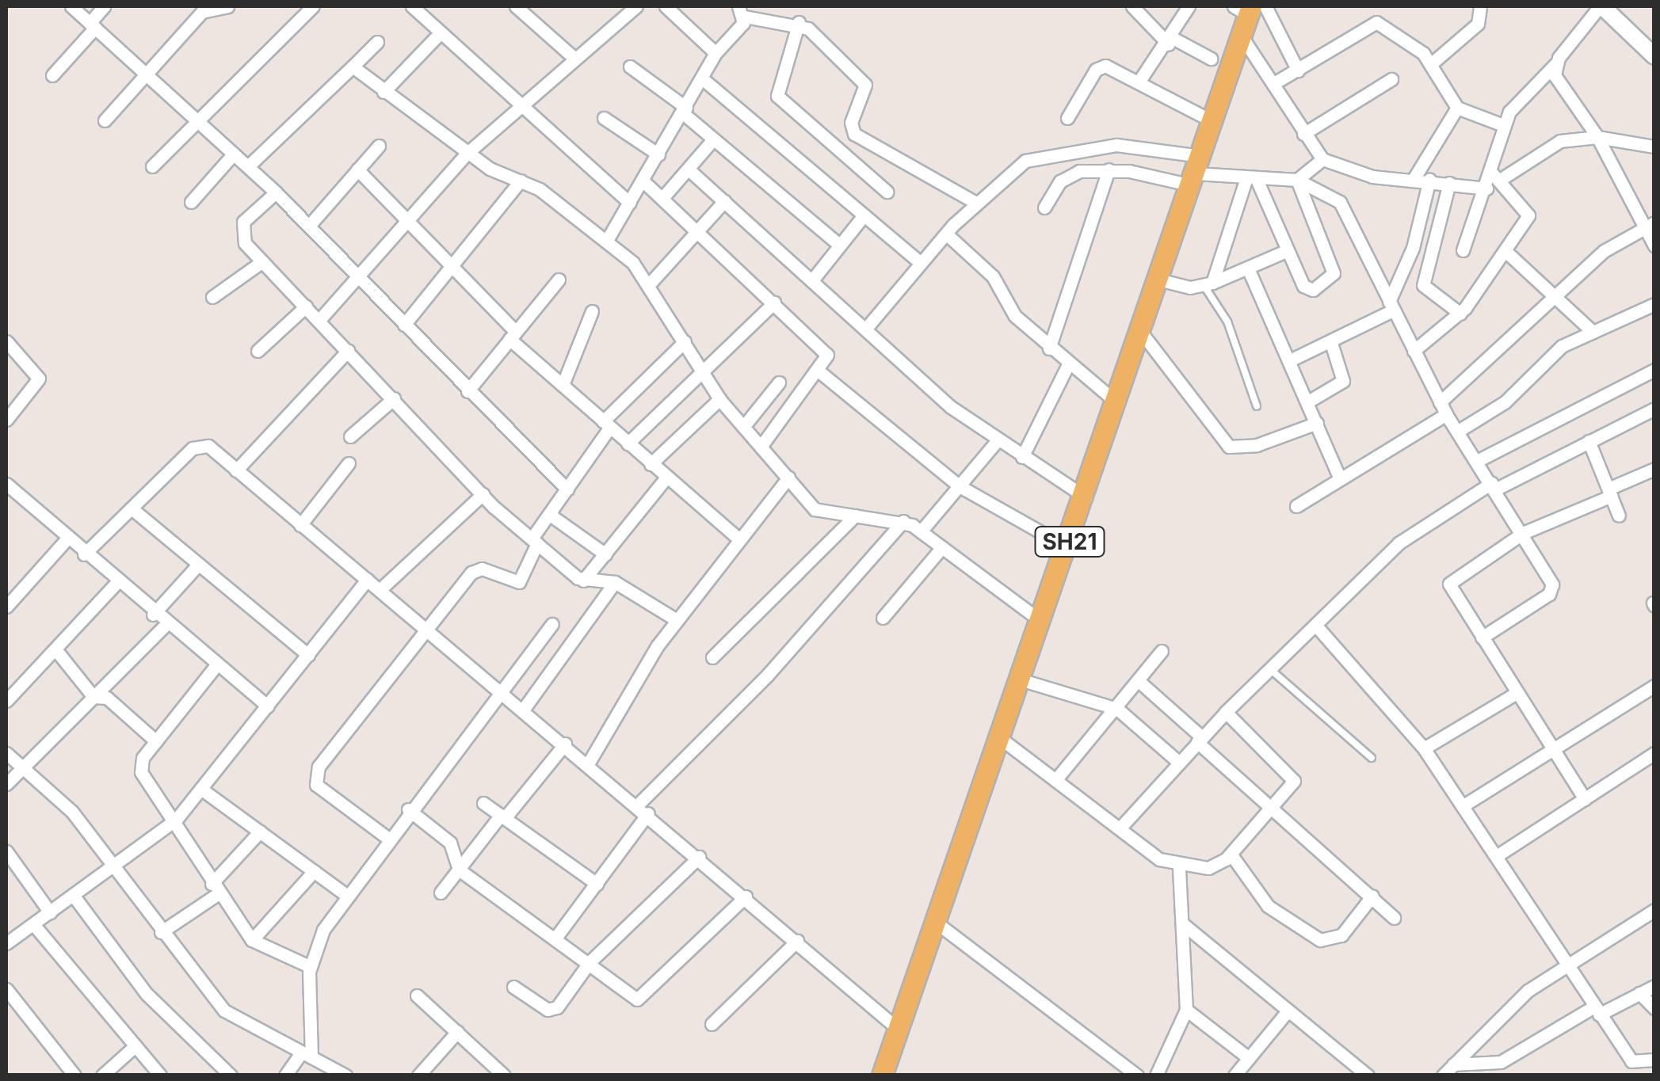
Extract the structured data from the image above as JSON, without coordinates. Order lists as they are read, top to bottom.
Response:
{
  "streets": {
    "main road": ["SH21"]
  }
}
